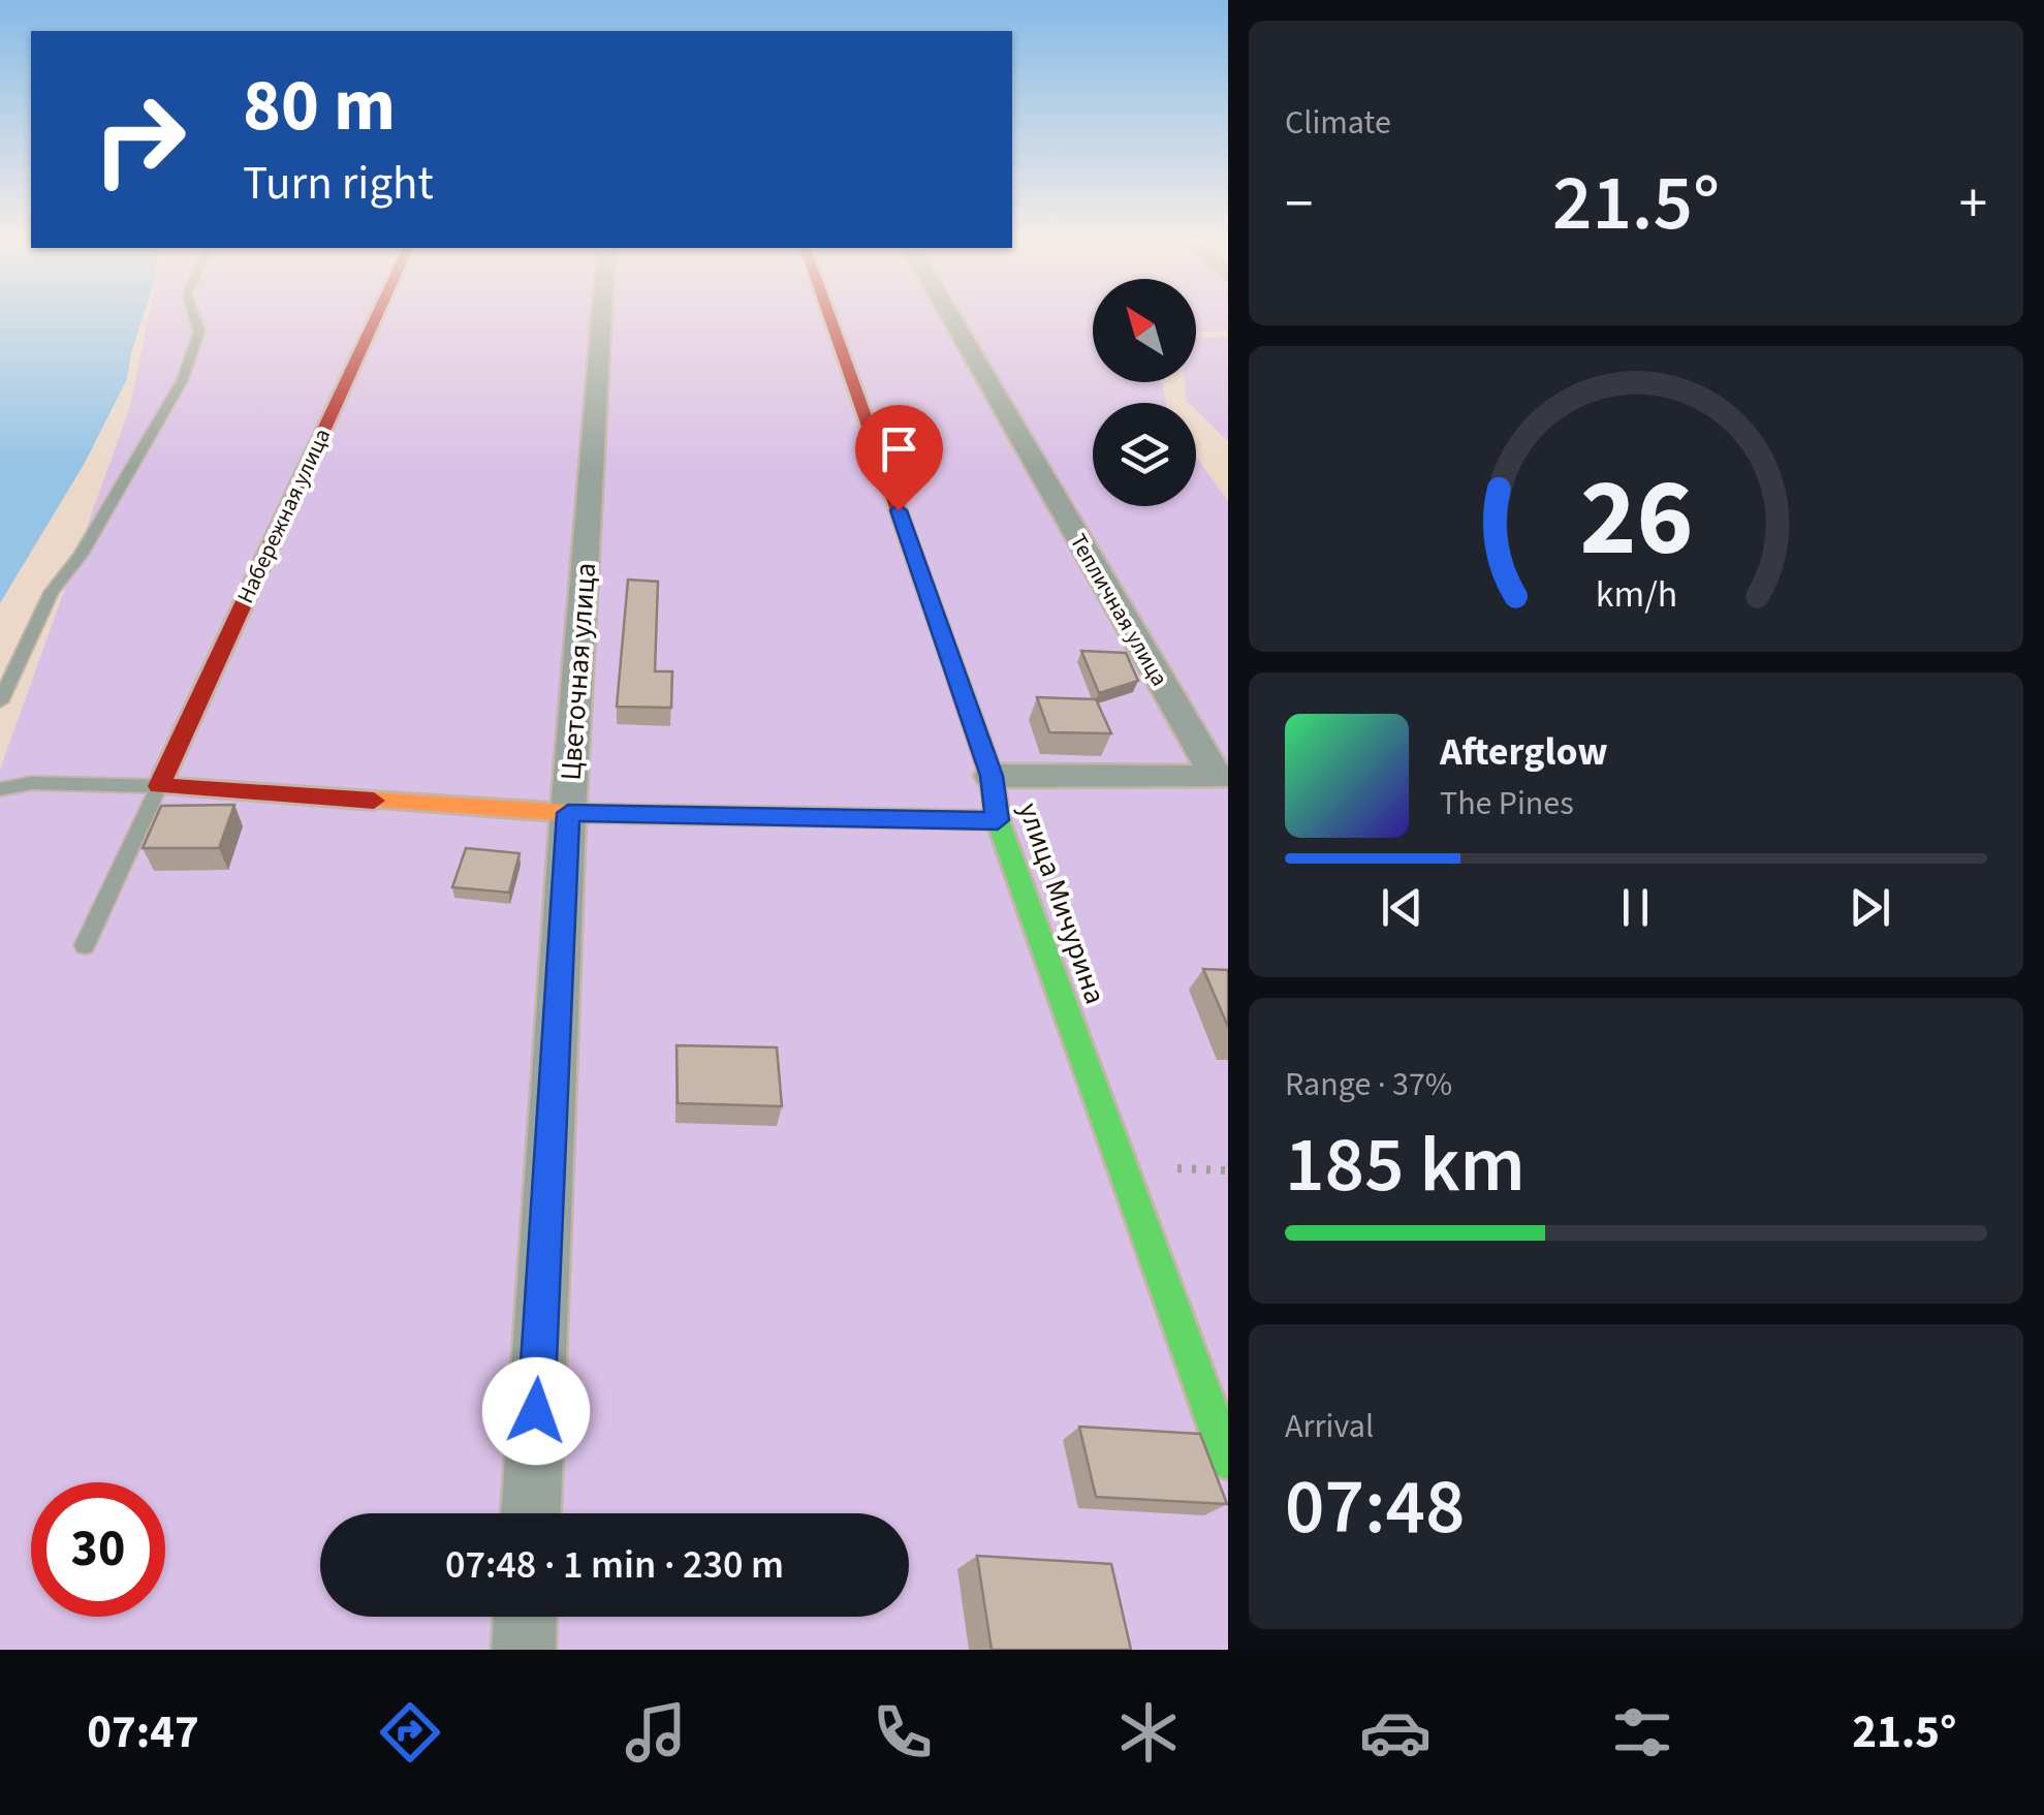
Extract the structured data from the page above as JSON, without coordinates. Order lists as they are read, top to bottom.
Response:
{
  "streets": {
    "street": [
      "Набережная улица",
      "Тепличная улица",
      "Цветочная улица",
      "улица Мичурина"
    ]
  },
  "crossings": [
    ["Тепличная улица", "улица Мичурина"]
  ],
  "north": "top left",
  "page": {
    "tile": [
      "Climate",
      ["Range · 37%", "185 km"],
      ["Arrival", "07:48"]
    ],
    "turn": ["80 m", "Turn right"],
    "heat": ["−", "21.5°", "+"],
    "song": ["Afterglow", "The Pines"],
    "limit": "30",
    "trip": "07:48 · 1 min · 230 m",
    "tabs": ["07:47", "21.5°"],
    "gauge": ["26", "km/h"]
  }
}
